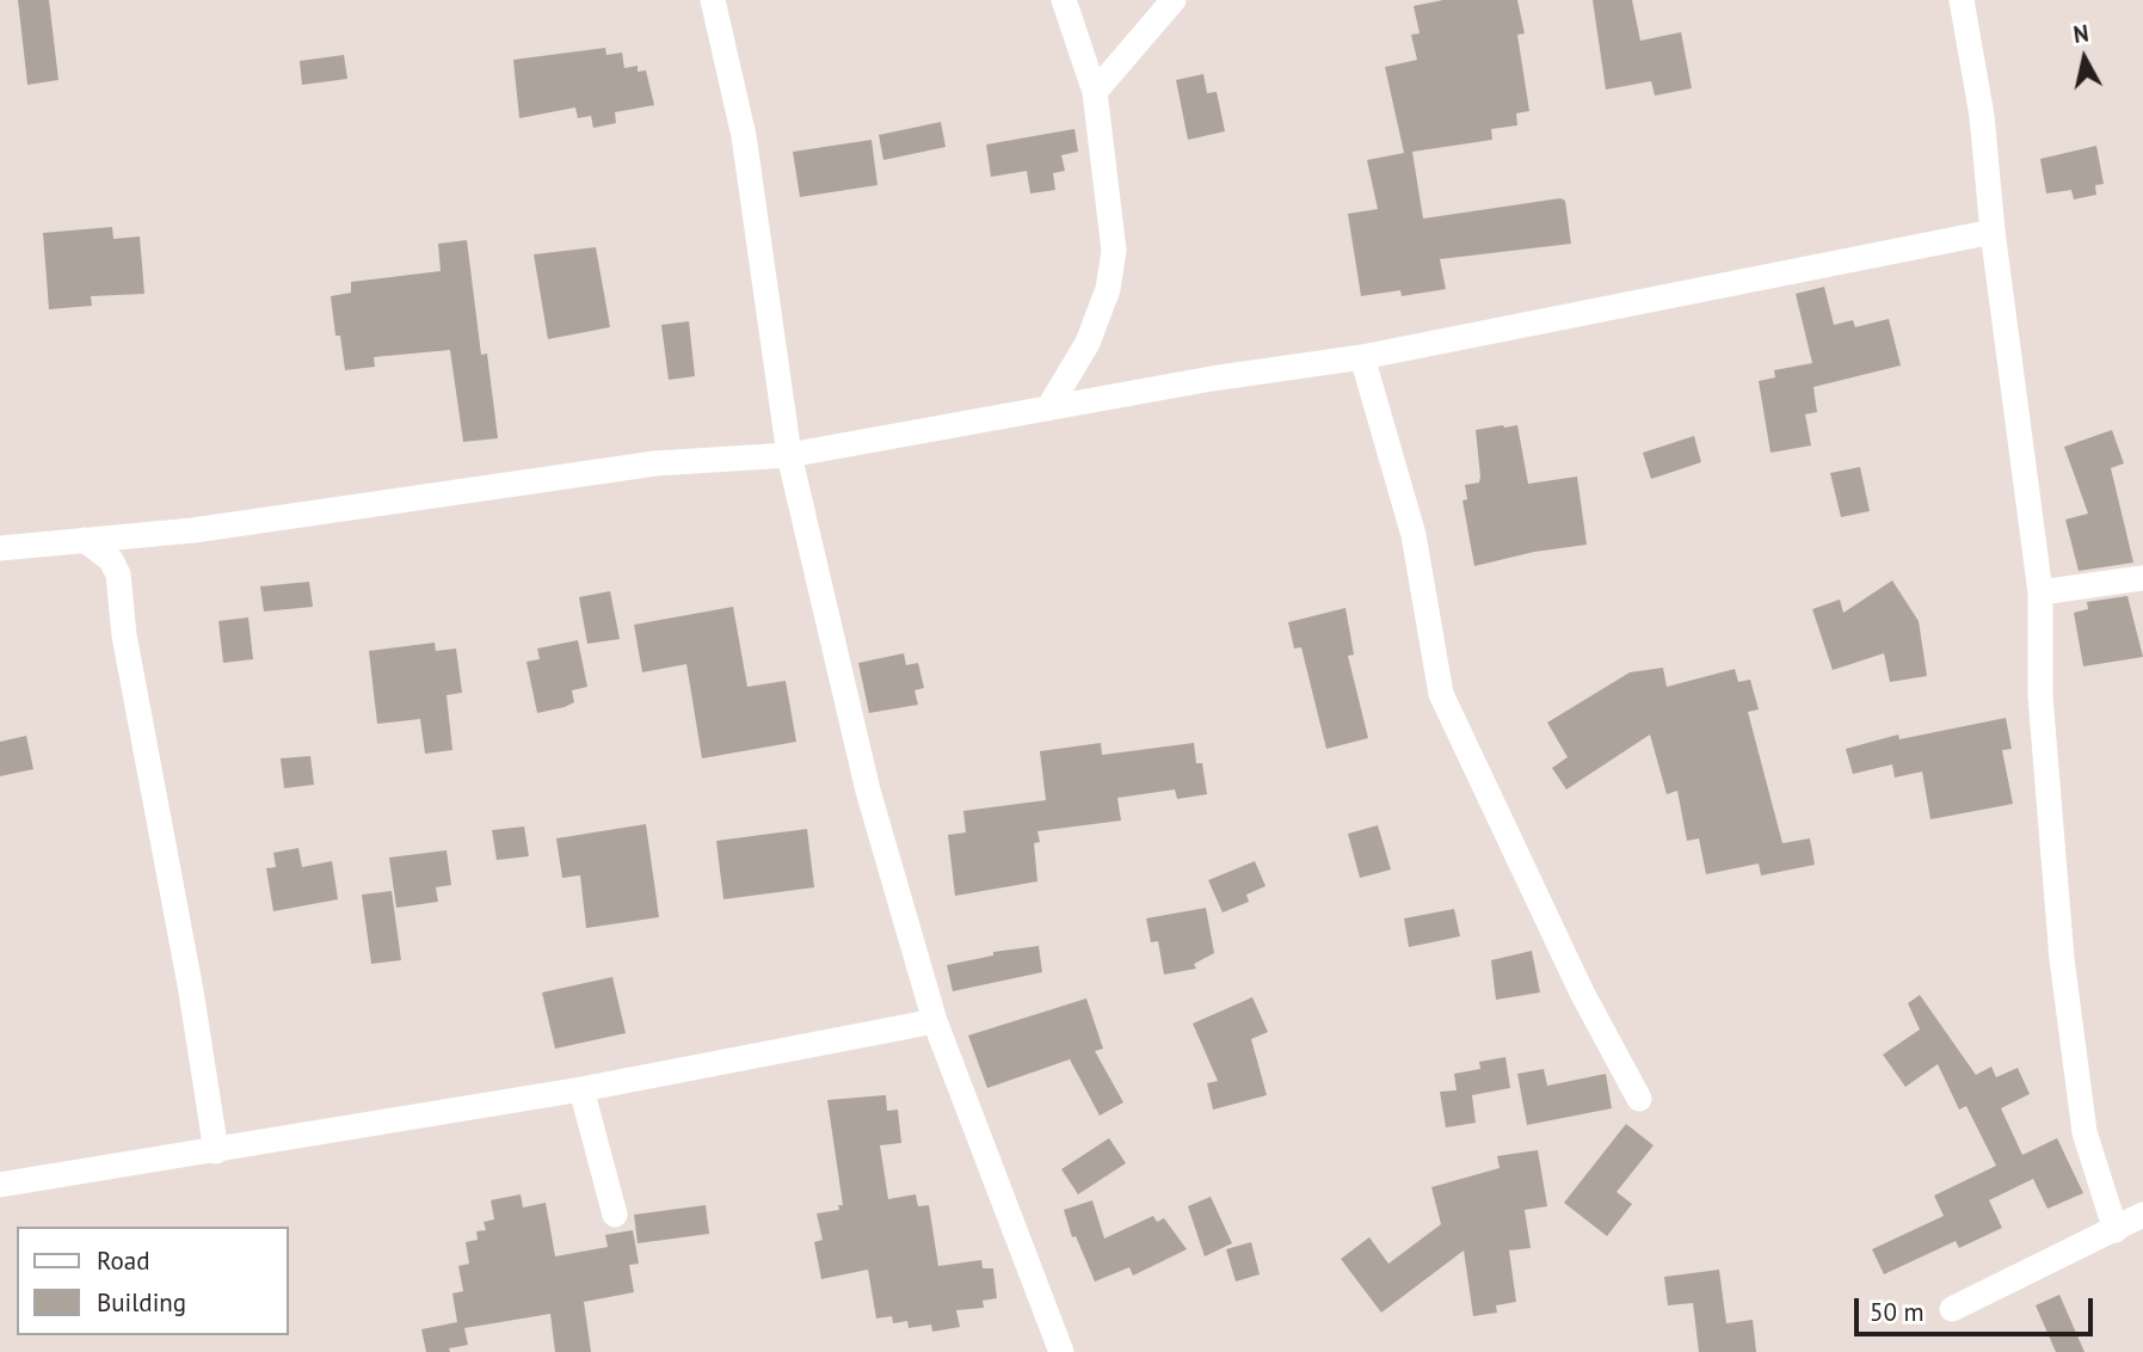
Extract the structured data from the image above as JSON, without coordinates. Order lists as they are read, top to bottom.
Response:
{
  "legend": ["Road", "Building"],
  "scale_bar": "50 m",
  "north": "top"
}
